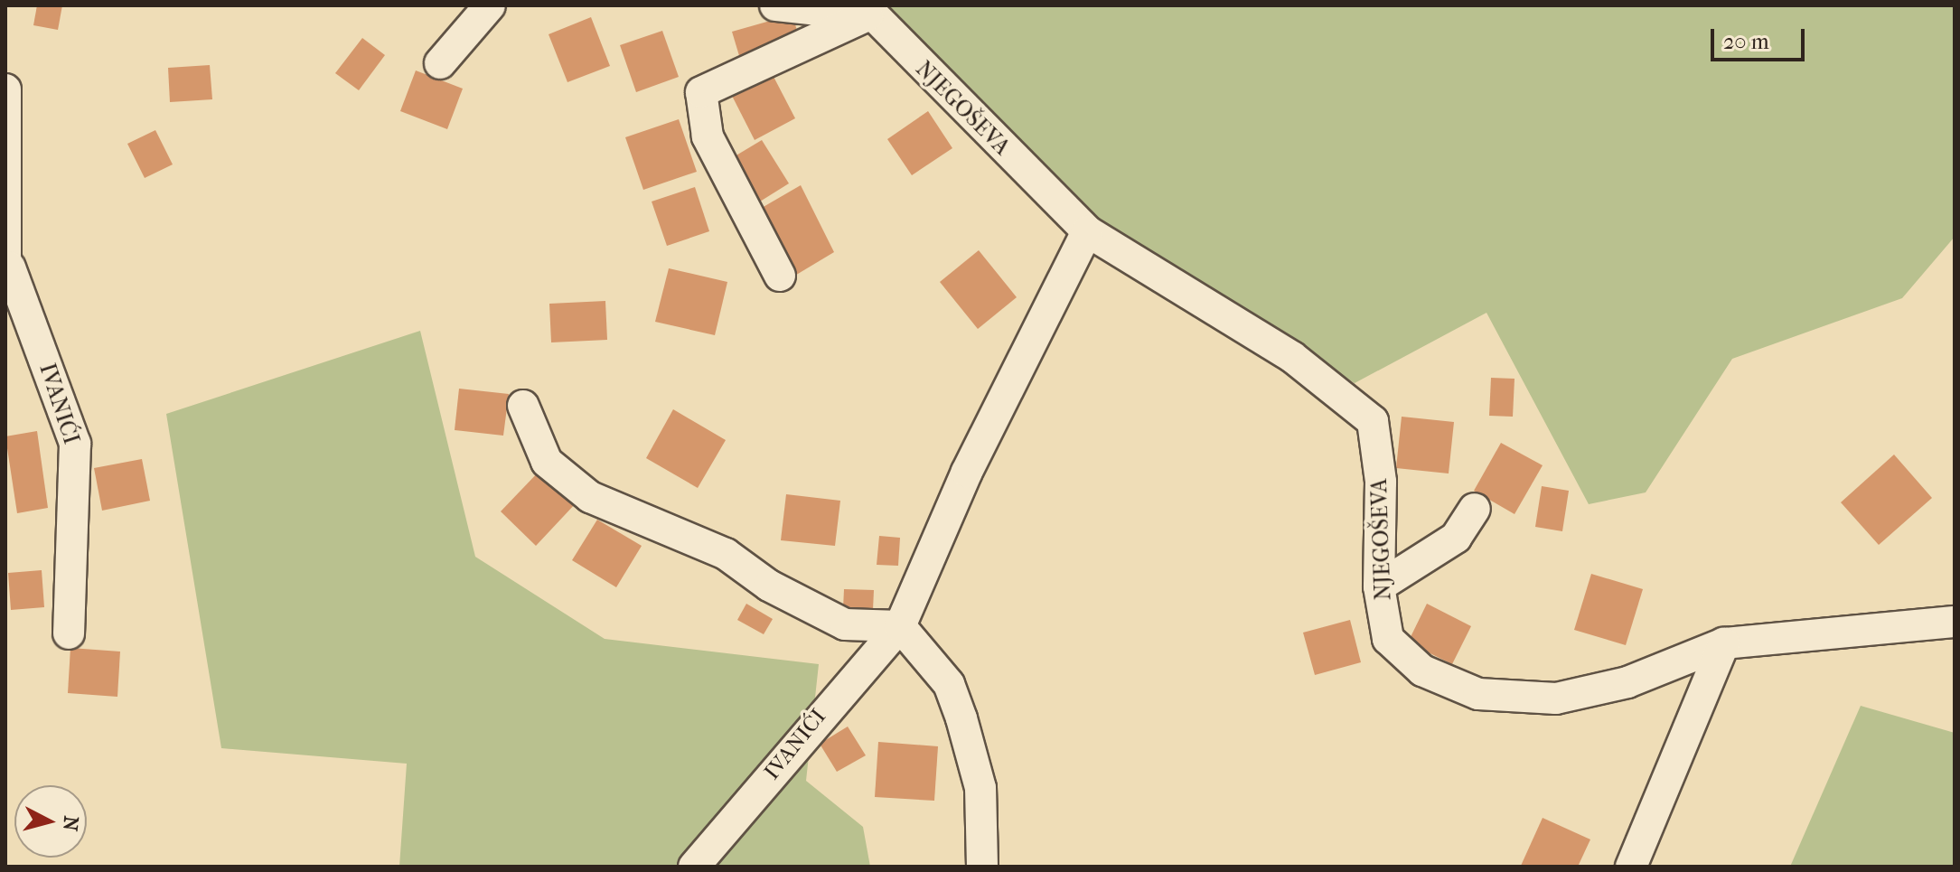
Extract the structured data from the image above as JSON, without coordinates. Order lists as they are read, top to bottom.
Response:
{
  "streets": {
    "street": ["NJEGOŠEVA", "IVANIĆI"]
  },
  "scale_bar": "20 m",
  "north": "right"
}
